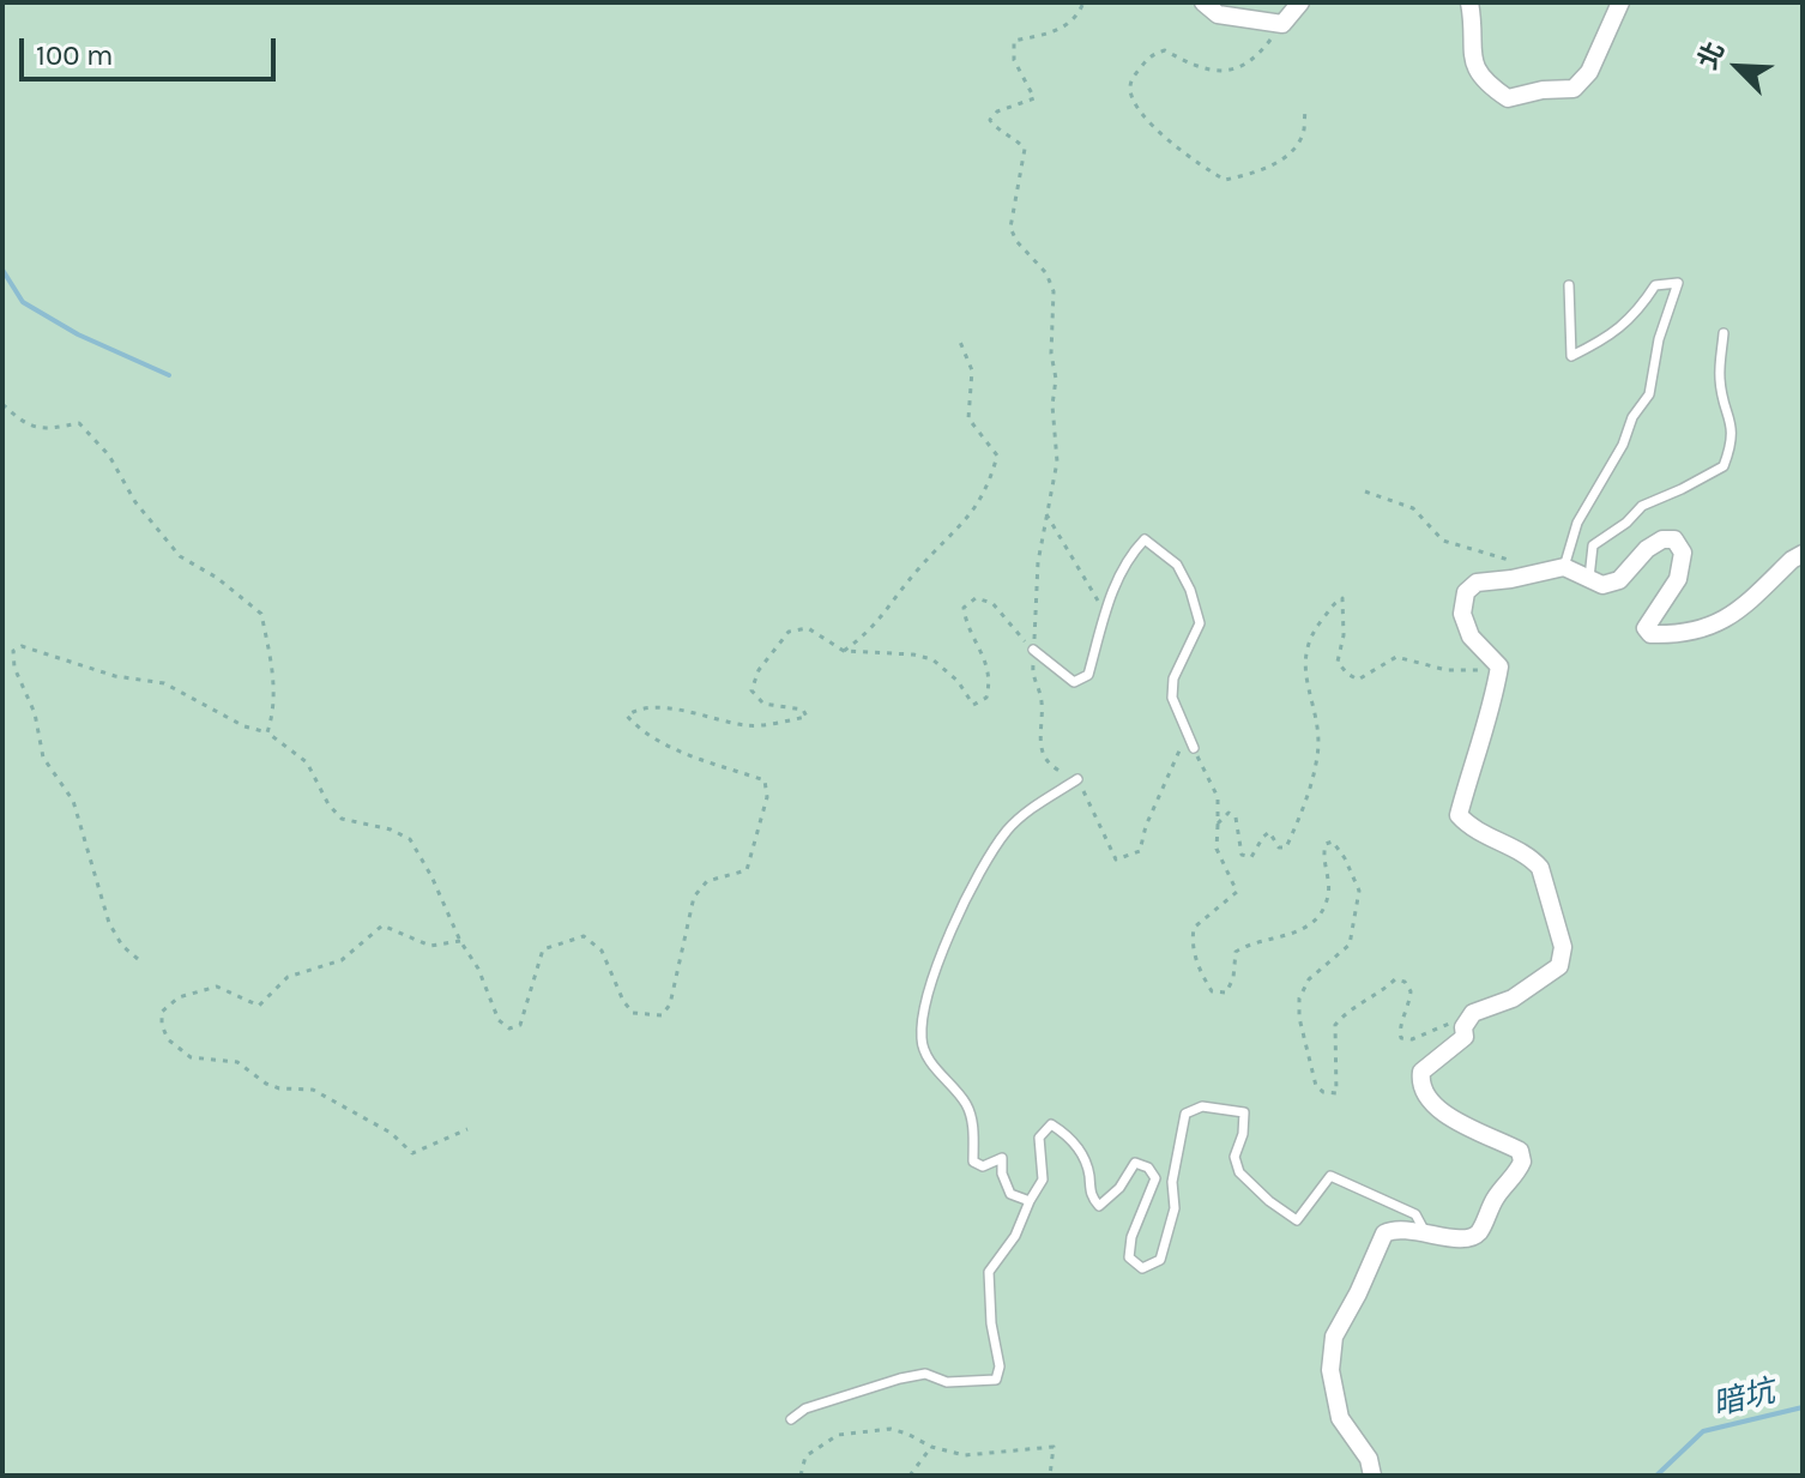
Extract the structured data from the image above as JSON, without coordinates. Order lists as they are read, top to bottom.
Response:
{
  "water": ["暗坑"],
  "scale_bar": "100 m",
  "north": "top left"
}
